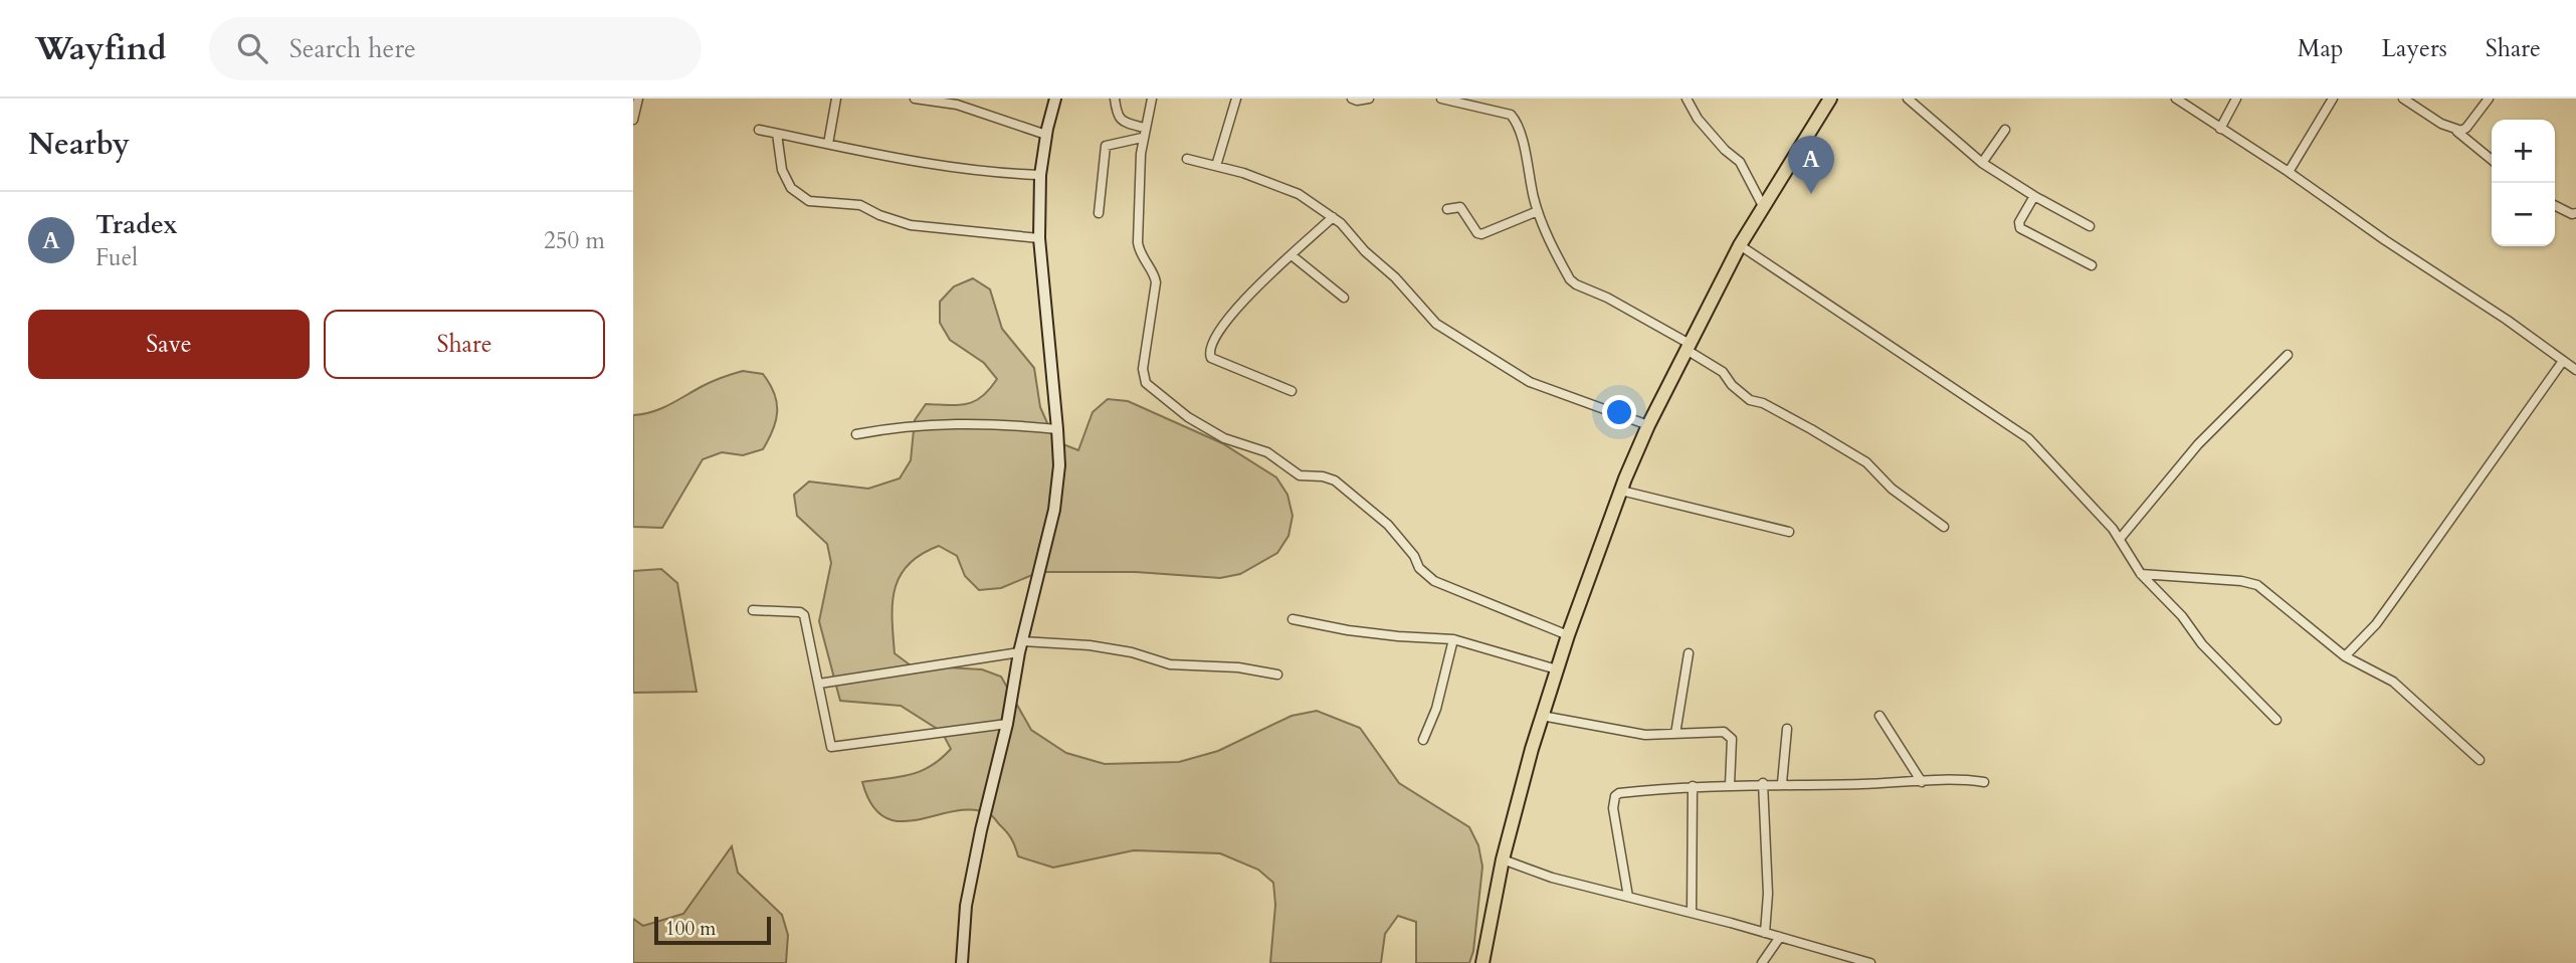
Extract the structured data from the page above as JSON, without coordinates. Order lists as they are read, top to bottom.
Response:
{
  "scale_bar": "100 m",
  "page": {
    "header": "Wayfind",
    "search": "Search here",
    "nav": ["Map", "Layers", "Share"],
    "heading": "Nearby",
    "map_buttons": ["+", "−"],
    "pins": "A",
    "list": [
      {
        "mark": "A",
        "name": "Tradex",
        "note": "Fuel",
        "value": "250 m"
      }
    ],
    "buttons": ["Save", "Share"],
    "scale": "100 m"
  }
}
